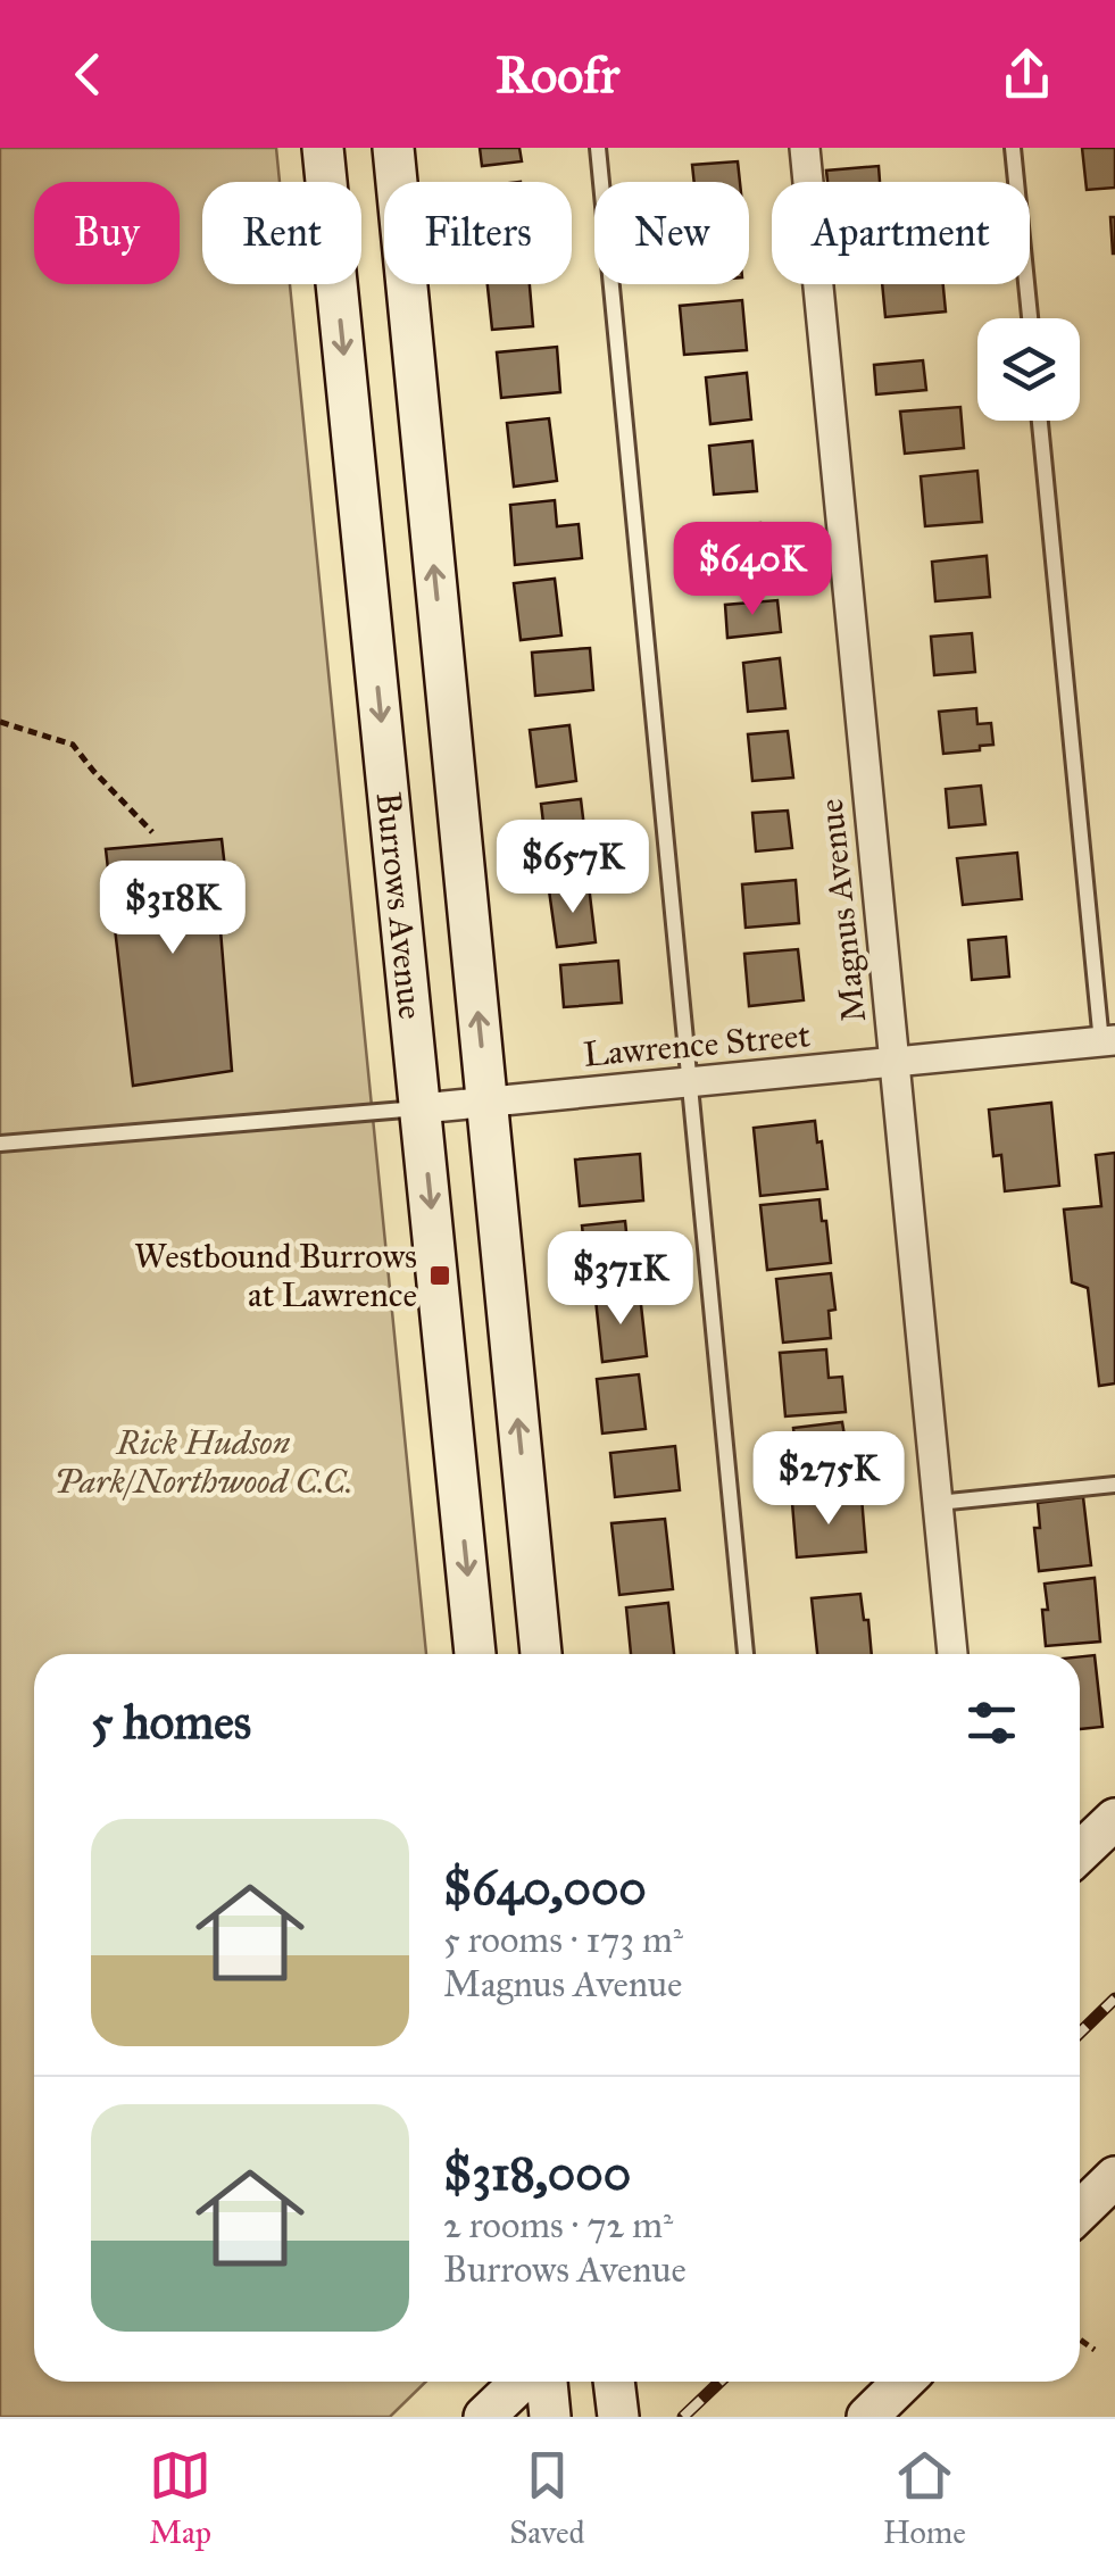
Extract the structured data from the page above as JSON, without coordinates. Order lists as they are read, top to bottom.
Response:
{
  "streets": {
    "street": ["Burrows Avenue", "Magnus Avenue", "Lawrence Street"]
  },
  "crossings": [
    ["Burrows Avenue", "Lawrence Street"],
    ["Magnus Avenue", "Lawrence Street"]
  ],
  "parks": ["Rick Hudson Park/Northwood C.C."],
  "places": {
    "transit": ["Westbound Burrows at Lawrence"]
  },
  "page": {
    "header": "Roofr",
    "chip": [
      "Buy",
      "Rent",
      "Filters",
      "New",
      "Apartment"
    ],
    "price": [
      "$640K",
      "$657K",
      "$318K",
      "$371K",
      "$275K"
    ],
    "heading": "5 homes",
    "list": [
      {
        "name": "$640,000",
        "note": "5 rooms · 173 m² · Magnus Avenue"
      },
      {
        "name": "$318,000",
        "note": "2 rooms · 72 m² · Burrows Avenue"
      }
    ],
    "tabs": ["Map", "Saved", "Home"]
  }
}
